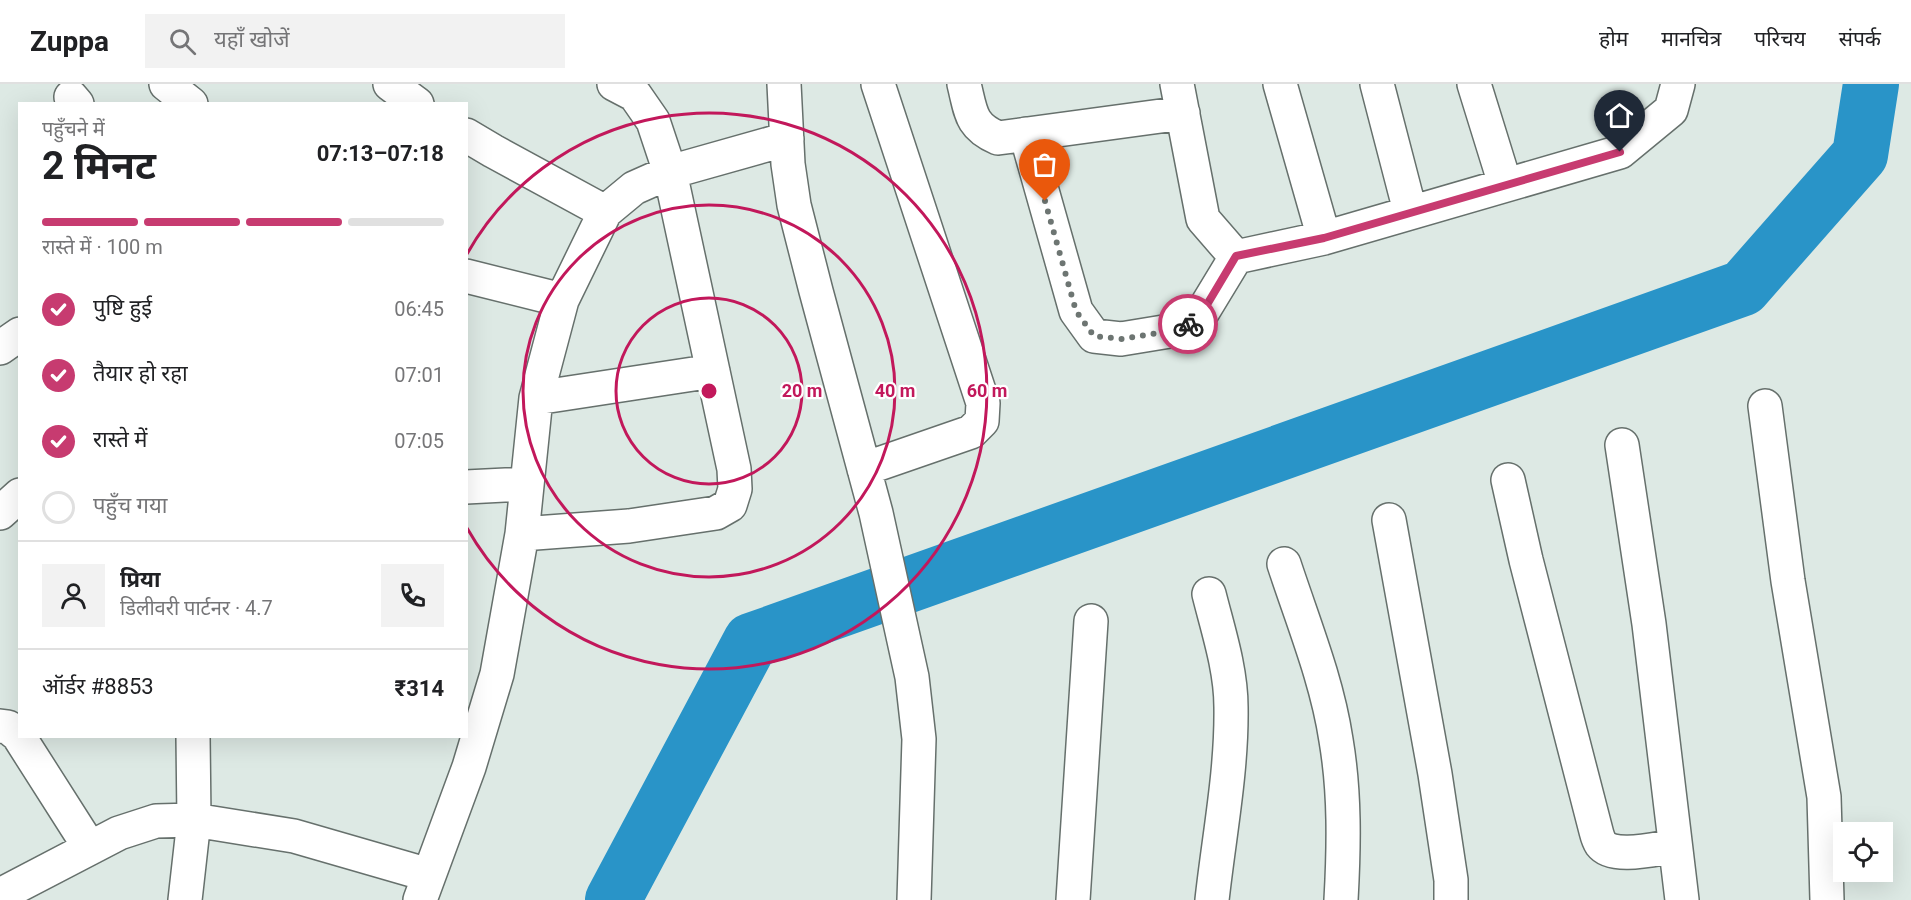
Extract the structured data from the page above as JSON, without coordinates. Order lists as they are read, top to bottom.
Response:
{
  "page": {
    "header": "Zuppa",
    "search": "यहाँ खोजें",
    "nav": [
      "होम",
      "मानचित्र",
      "परिचय",
      "संपर्क"
    ],
    "heading": ["2 मिनट", "पहुँचने में", "07:13–07:18"],
    "panel": [
      "प्रिया",
      "डिलीवरी पार्टनर · 4.7",
      "ऑर्डर #8853",
      "₹314"
    ],
    "bar": "रास्ते में · 100 m",
    "list": [
      ["पुष्टि हुई", "06:45"],
      ["तैयार हो रहा", "07:01"],
      ["रास्ते में", "07:05"],
      "पहुँच गया"
    ]
  },
  "rings": ["20 m", "40 m", "60 m"]
}
